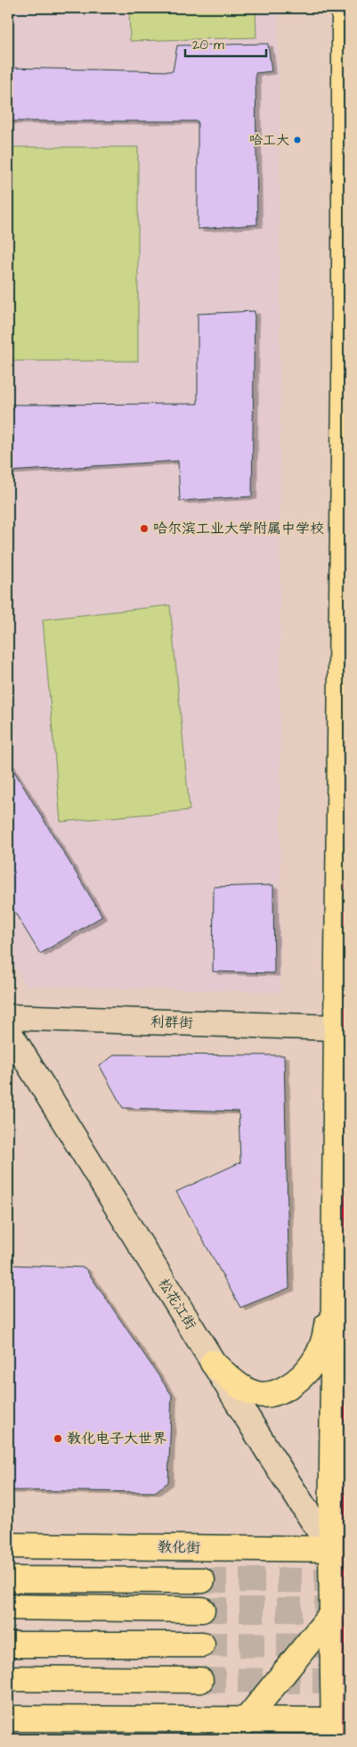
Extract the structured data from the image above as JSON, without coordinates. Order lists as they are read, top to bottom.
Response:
{
  "streets": {
    "main road": ["教化街"],
    "street": ["利群街", "松花江街"]
  },
  "crossings": [
    ["松花江街", "教化街"]
  ],
  "places": ["哈工大", "哈尔滨工业大学附属中学校", "教化电子大世界"],
  "scale_bar": "20 m"
}
